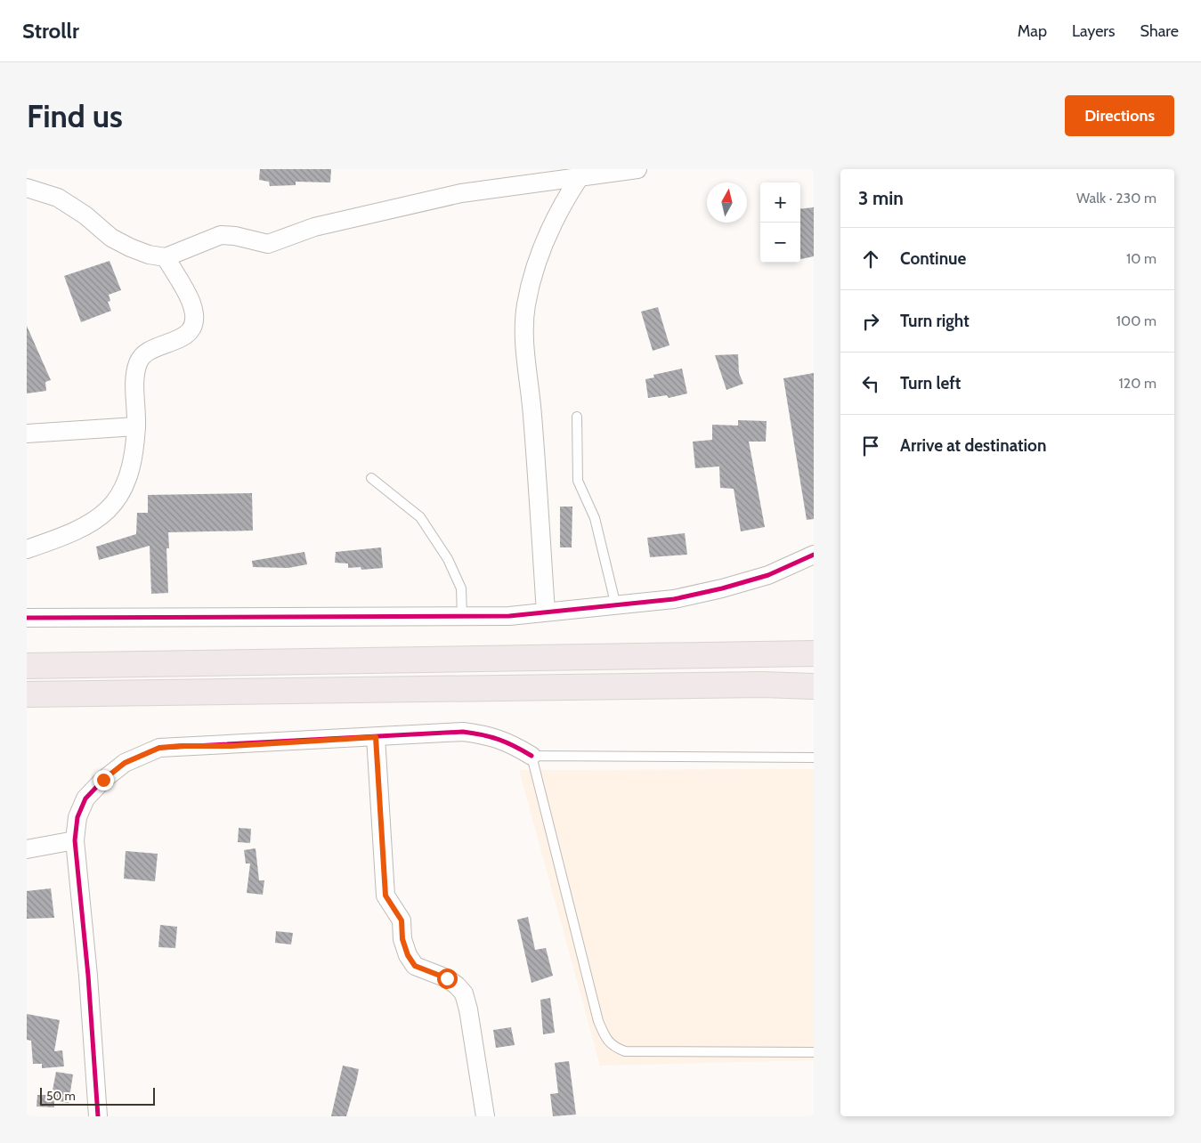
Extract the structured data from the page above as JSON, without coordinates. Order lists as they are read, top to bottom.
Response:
{
  "scale_bar": "50 m",
  "north": "top",
  "page": {
    "header": "Strollr",
    "nav": ["Map", "Layers", "Share"],
    "buttons": "Directions",
    "title": "Find us",
    "heading": ["3 min", "Walk · 230 m"],
    "map_buttons": ["+", "−"],
    "list": [
      ["Continue", "10 m"],
      ["Turn right", "100 m"],
      ["Turn left", "120 m"],
      "Arrive at destination"
    ],
    "scale": "50 m"
  }
}
